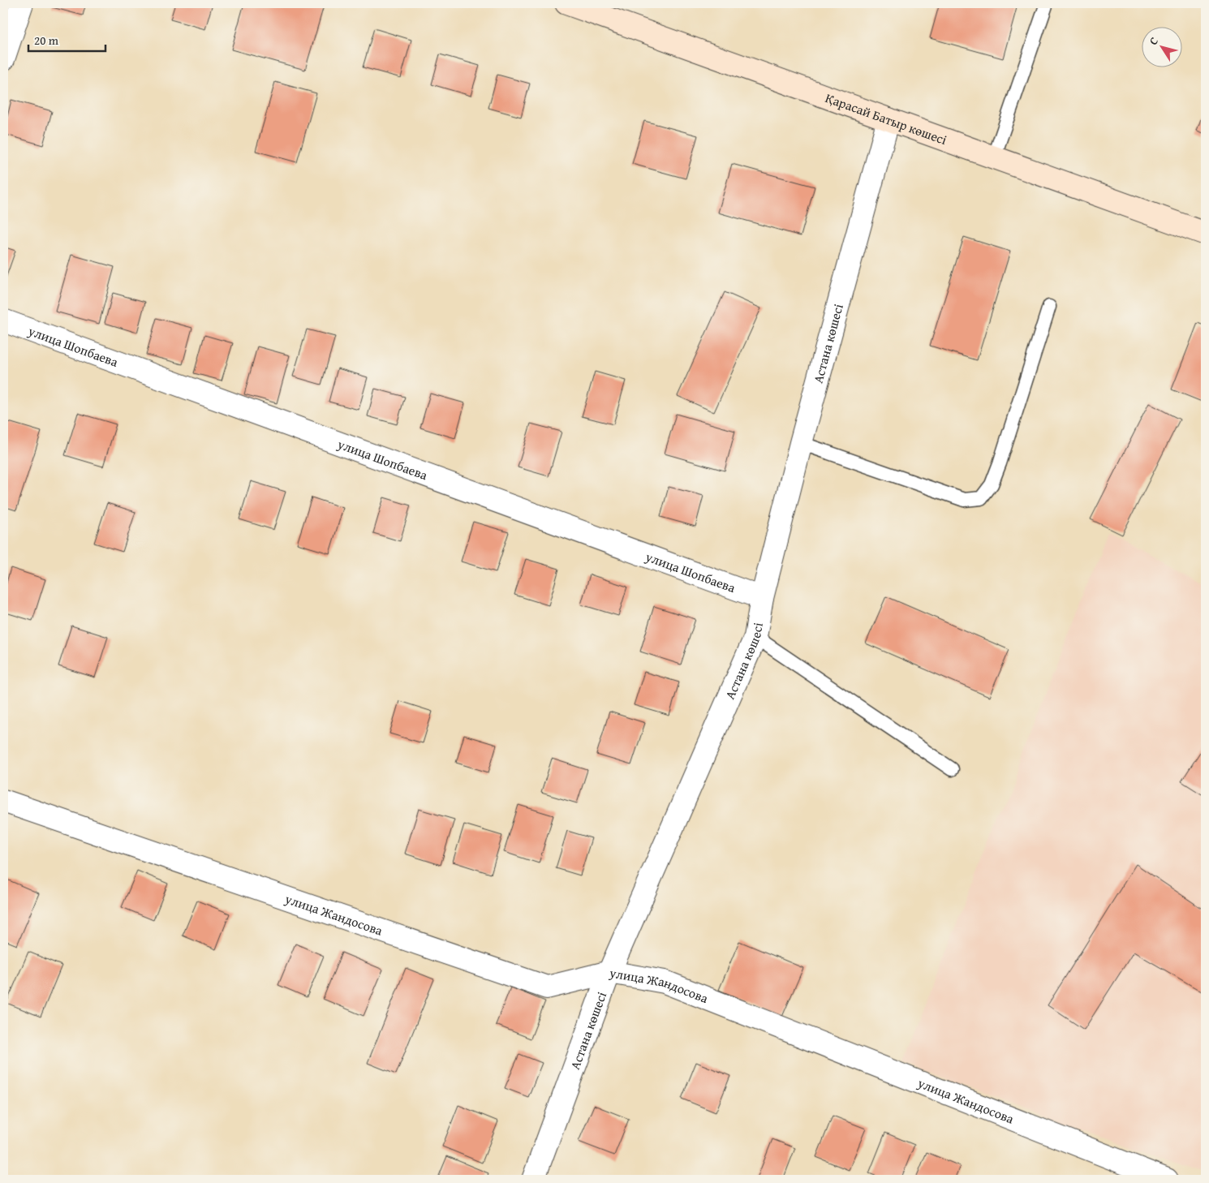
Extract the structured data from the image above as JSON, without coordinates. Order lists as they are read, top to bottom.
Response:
{
  "streets": {
    "main road": ["Қарасай Батыр көшесі"],
    "street": ["Астана көшесі", "улица Шопбаева", "улица Жандосова"]
  },
  "crossings": [
    ["Қарасай Батыр көшесі", "Астана көшесі"],
    ["Астана көшесі", "улица Шопбаева"],
    ["Астана көшесі", "улица Жандосова"]
  ],
  "scale_bar": "20 m",
  "north": "top left"
}
